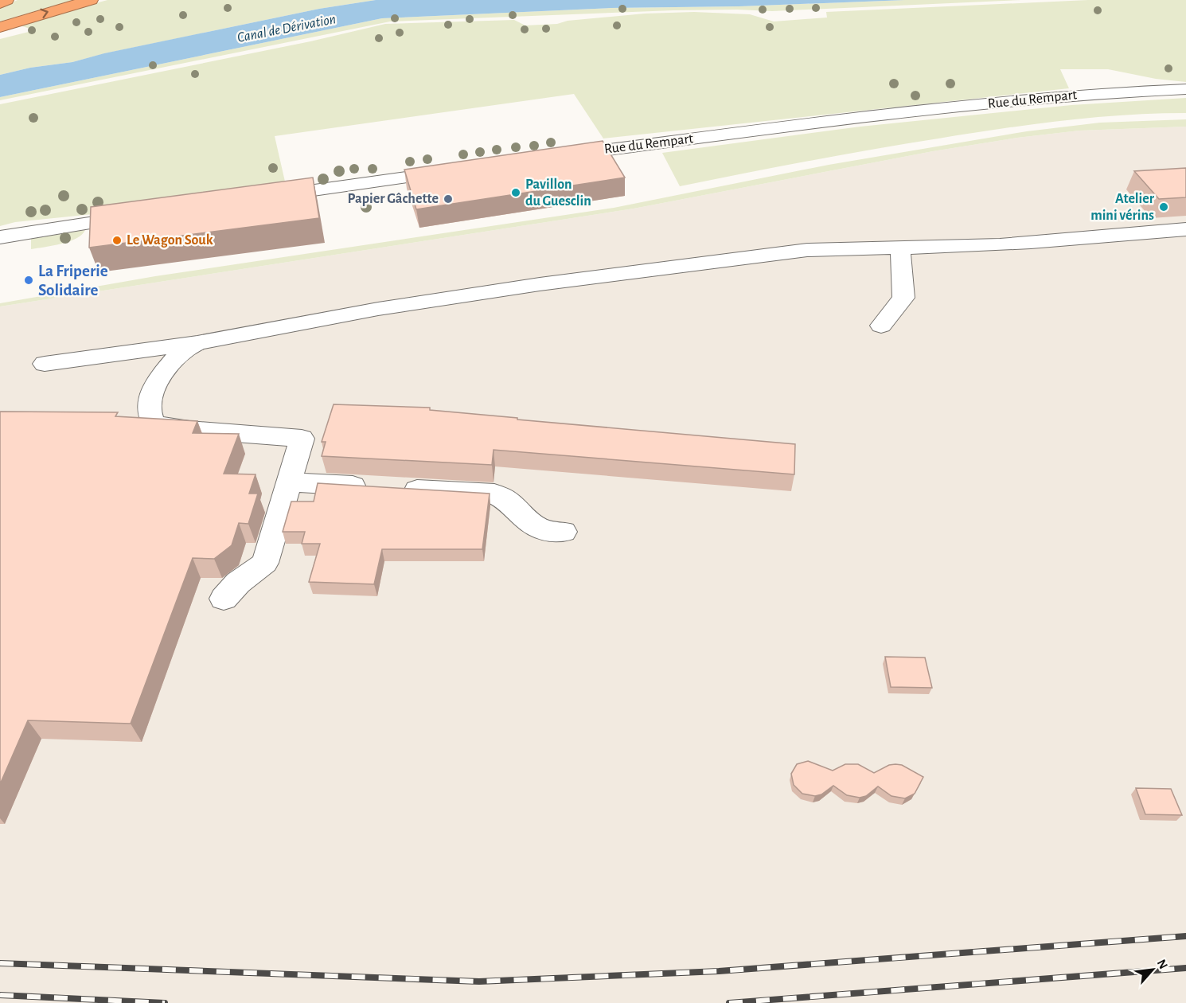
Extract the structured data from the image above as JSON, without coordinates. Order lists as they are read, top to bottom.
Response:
{
  "streets": {
    "street": ["Rue du Rempart"]
  },
  "water": ["Canal de Dérivation"],
  "places": [
    "Pavillon du Guesclin",
    "Papier Gâchette",
    "Atelier mini vérins",
    "Le Wagon Souk",
    "La Friperie Solidaire"
  ],
  "north": "top right"
}
